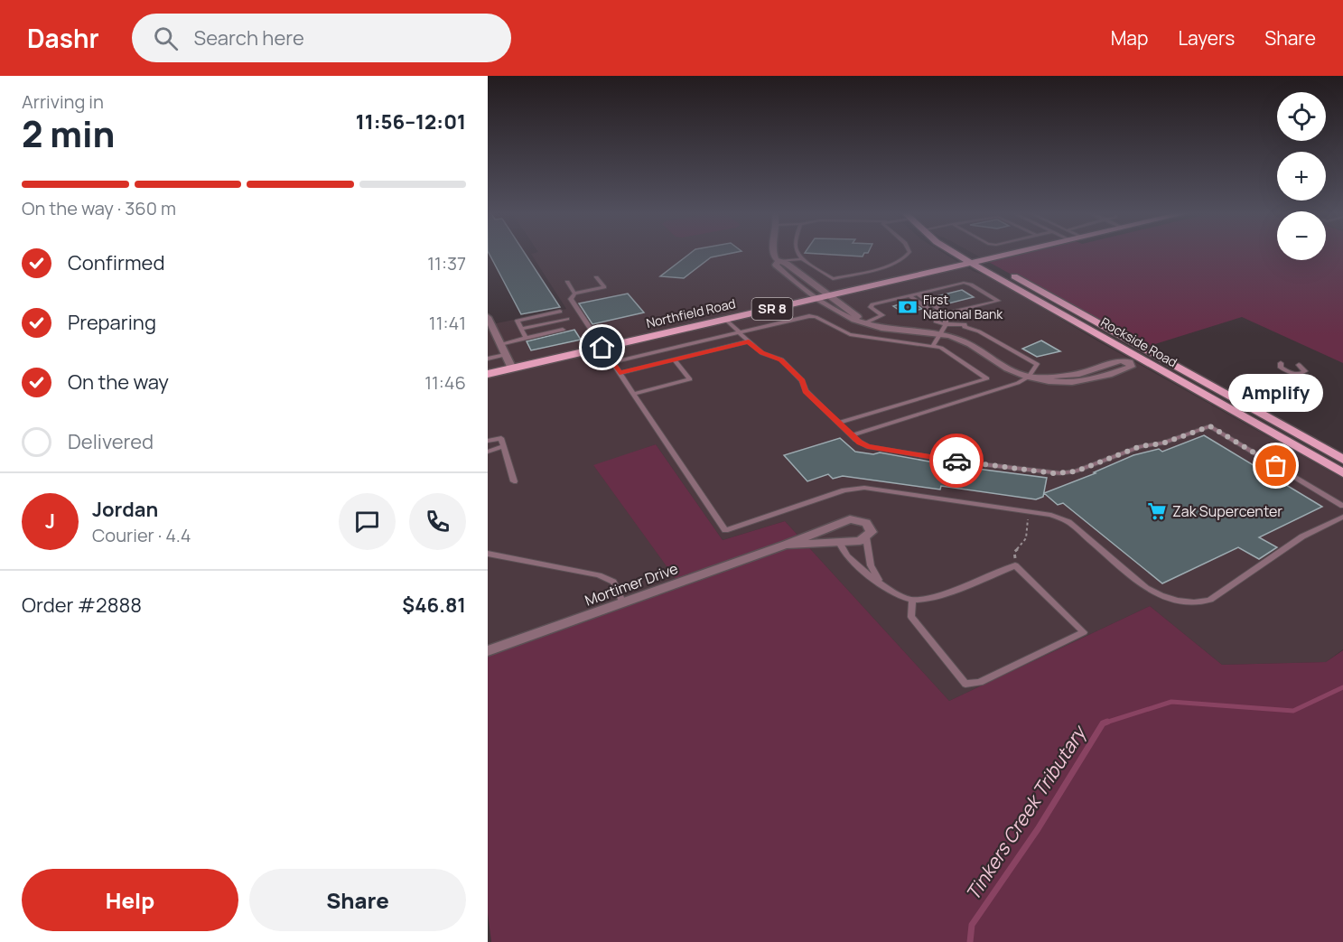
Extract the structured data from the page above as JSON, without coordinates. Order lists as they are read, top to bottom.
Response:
{
  "streets": {
    "main road": ["SR 8", "Northfield Road", "Rockside Road"],
    "street": ["Mortimer Drive"]
  },
  "crossings": [
    ["Northfield Road", "Rockside Road"]
  ],
  "water": ["Tinkers Creek Tributary"],
  "places": {
    "bank": ["First National Bank"],
    "other": ["Amplify"],
    "supermarket": ["Zak Supercenter"]
  },
  "page": {
    "header": "Dashr",
    "search": "Search here",
    "nav": ["Map", "Layers", "Share"],
    "heading": ["2 min", "Arriving in", "11:56–12:01"],
    "panel": [
      "Jordan",
      "Courier · 4.4",
      "Order #2888",
      "$46.81"
    ],
    "map_buttons": ["+", "−"],
    "bar": "On the way · 360 m",
    "list": [
      ["Confirmed", "11:37"],
      ["Preparing", "11:41"],
      ["On the way", "11:46"],
      "Delivered"
    ],
    "bubble": "Amplify",
    "round": "J",
    "buttons": ["Help", "Share"]
  }
}
